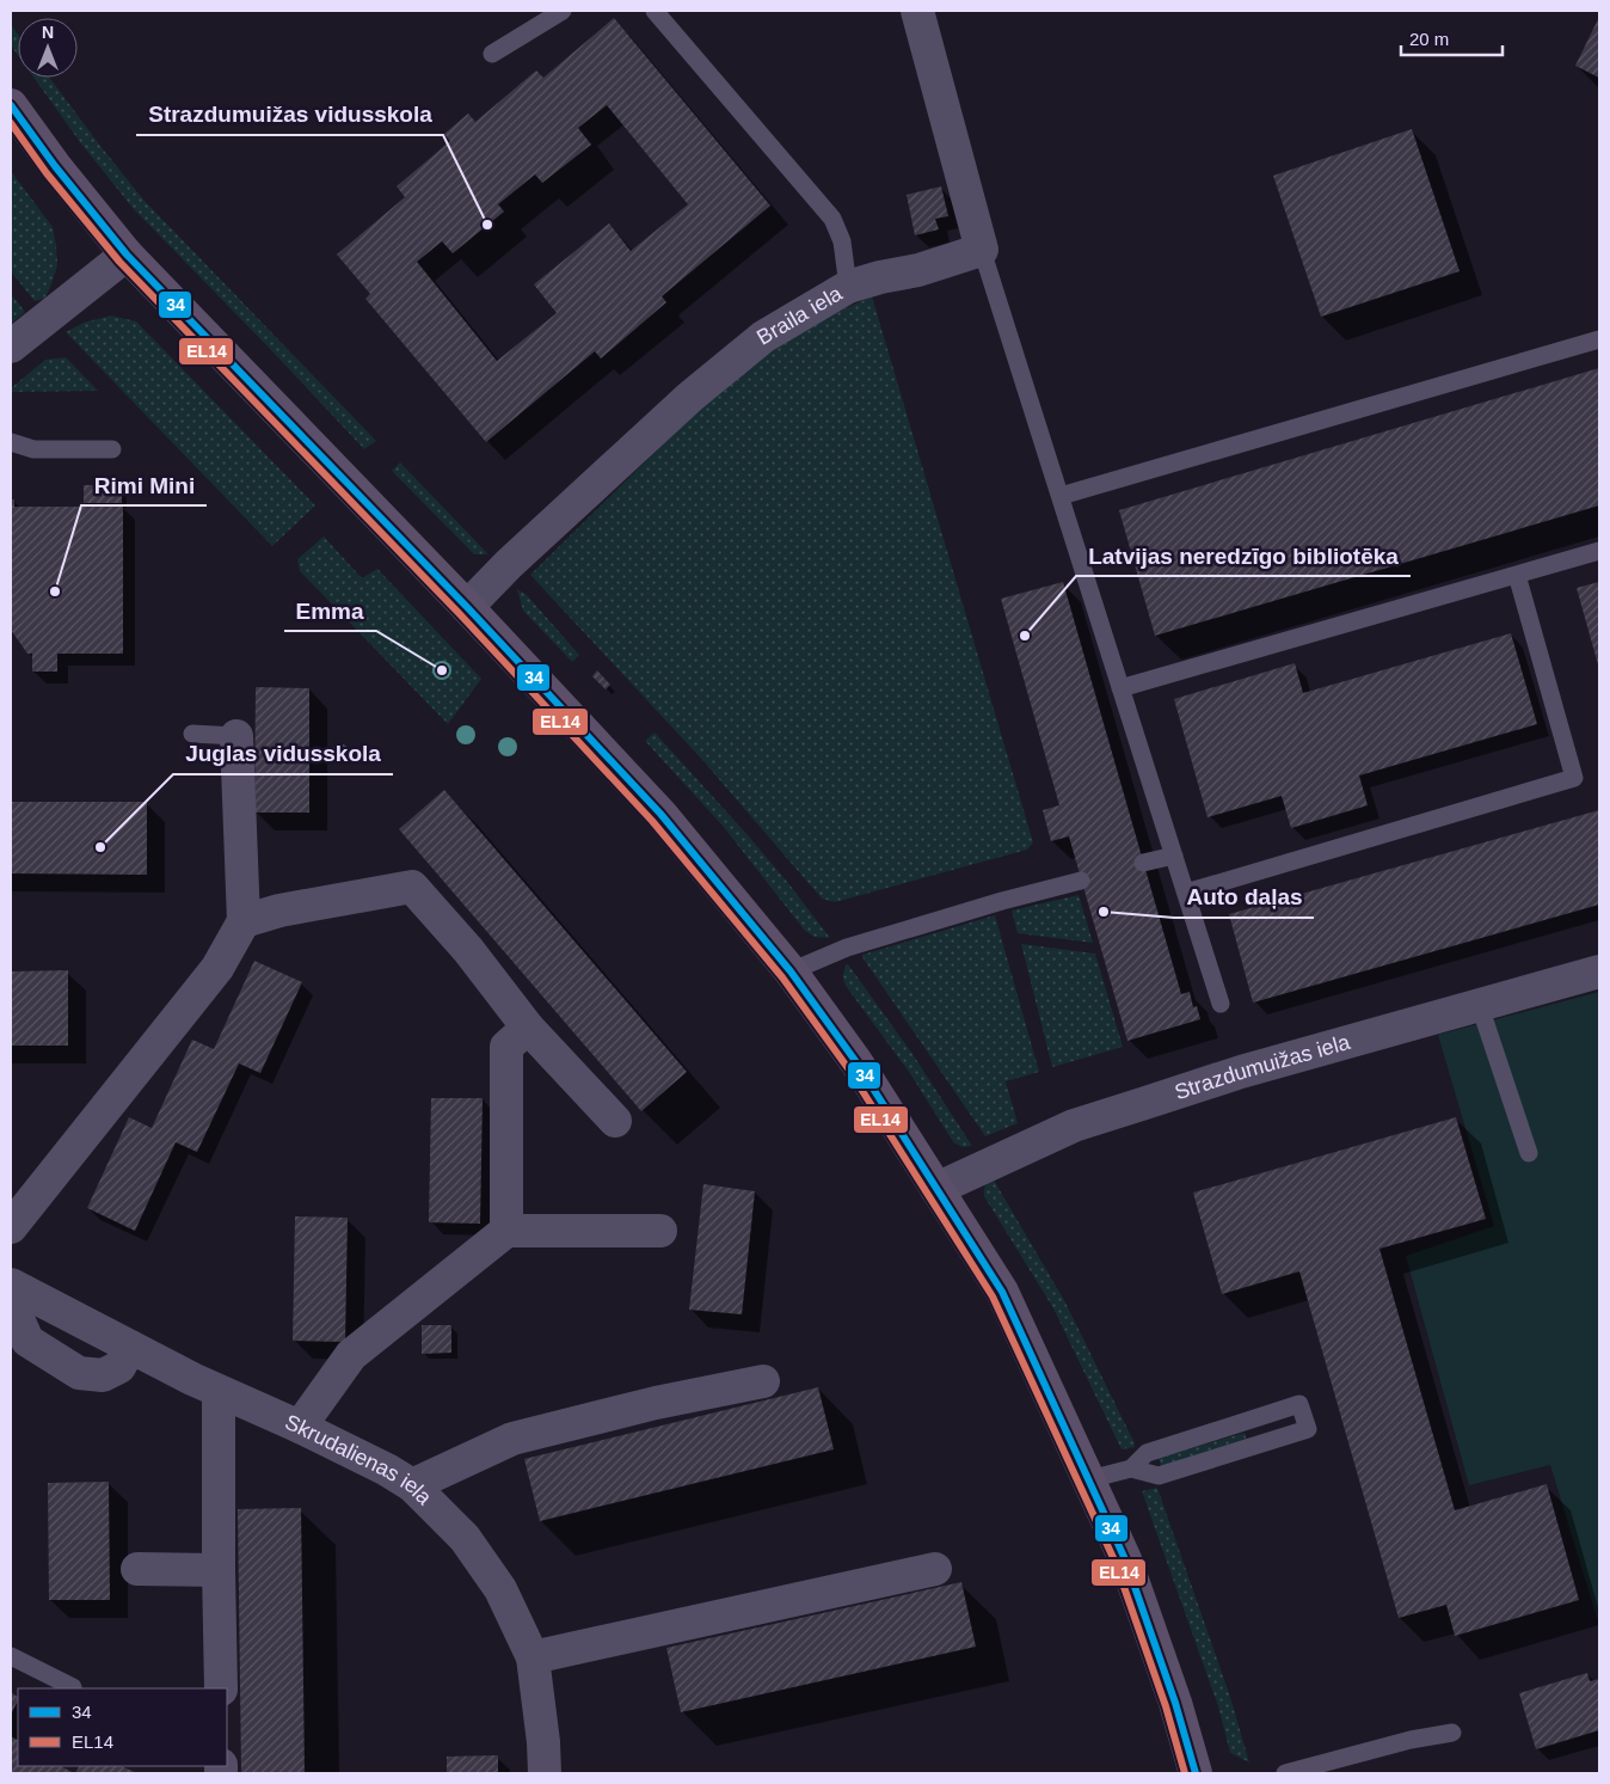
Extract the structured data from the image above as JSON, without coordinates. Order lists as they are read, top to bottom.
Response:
{
  "streets": {
    "street": ["Braila iela", "Strazdumuižas iela", "Skrudalienas iela"]
  },
  "places": [
    "Strazdumuižas vidusskola",
    "Rimi Mini",
    "Latvijas neredzīgo bibliotēka",
    "Emma",
    "Juglas vidusskola",
    "Auto daļas"
  ],
  "lines": ["transit line 34", "transit line EL14"],
  "legend": ["34", "EL14"],
  "scale_bar": "20 m",
  "north": "top"
}
